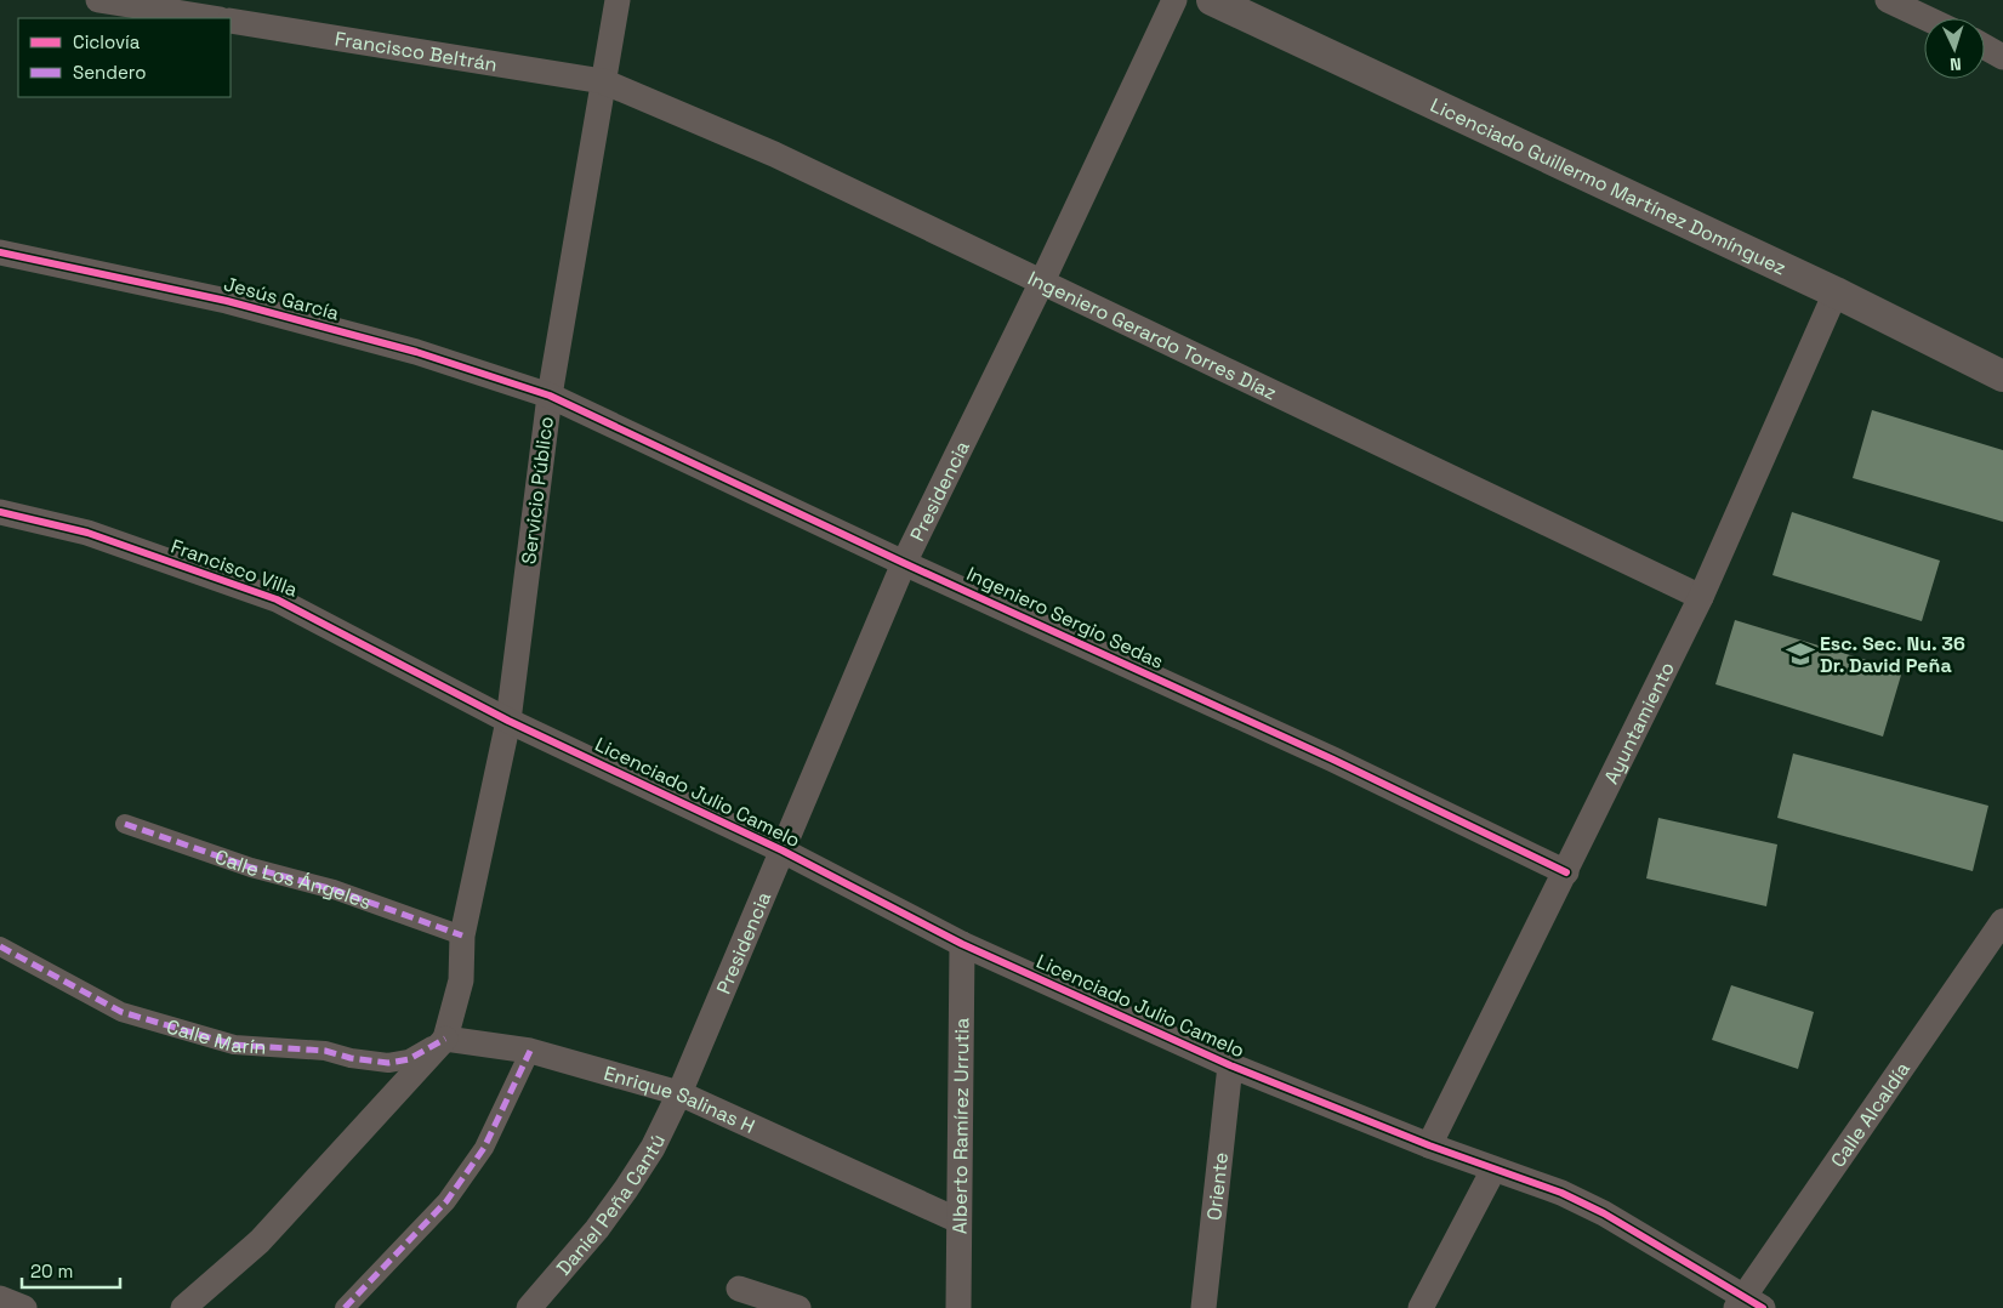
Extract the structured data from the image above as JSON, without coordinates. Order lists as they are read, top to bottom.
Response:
{
  "streets": {
    "street": [
      "Francisco Beltrán",
      "Licenciado Guillermo Martínez Domínguez",
      "Jesús García",
      "Ingeniero Gerardo Torres Díaz",
      "Servicio Público",
      "Presidencia",
      "Francisco Villa",
      "Ingeniero Sergio Sedas",
      "Ayuntamiento",
      "Licenciado Julio Camelo",
      "Calle Los Ángeles",
      "Calle Marín",
      "Enrique Salinas H",
      "Calle Alcaldía",
      "Alberto Ramírez Urrutia",
      "Oriente",
      "Daniel Peña Cantú"
    ]
  },
  "crossings": [
    ["Francisco Beltrán", "Ingeniero Gerardo Torres Díaz"],
    ["Francisco Beltrán", "Servicio Público"],
    ["Licenciado Guillermo Martínez Domínguez", "Ayuntamiento"],
    ["Jesús García", "Servicio Público"],
    ["Jesús García", "Ingeniero Sergio Sedas"],
    ["Ingeniero Gerardo Torres Díaz", "Servicio Público"],
    ["Ingeniero Gerardo Torres Díaz", "Presidencia"],
    ["Ingeniero Gerardo Torres Díaz", "Ayuntamiento"],
    ["Servicio Público", "Francisco Villa"],
    ["Servicio Público", "Ingeniero Sergio Sedas"],
    ["Servicio Público", "Licenciado Julio Camelo"],
    ["Servicio Público", "Calle Los Ángeles"],
    ["Servicio Público", "Calle Marín"],
    ["Servicio Público", "Enrique Salinas H"],
    ["Presidencia", "Ingeniero Sergio Sedas"],
    ["Presidencia", "Licenciado Julio Camelo"],
    ["Presidencia", "Enrique Salinas H"],
    ["Presidencia", "Daniel Peña Cantú"],
    ["Francisco Villa", "Licenciado Julio Camelo"],
    ["Ingeniero Sergio Sedas", "Ayuntamiento"],
    ["Ayuntamiento", "Licenciado Julio Camelo"],
    ["Licenciado Julio Camelo", "Calle Alcaldía"],
    ["Licenciado Julio Camelo", "Alberto Ramírez Urrutia"],
    ["Licenciado Julio Camelo", "Oriente"],
    ["Calle Marín", "Enrique Salinas H"],
    ["Enrique Salinas H", "Alberto Ramírez Urrutia"],
    ["Enrique Salinas H", "Daniel Peña Cantú"]
  ],
  "places": {
    "school or university": ["Esc. Sec. Nu. 36 Dr. David Peña"]
  },
  "legend": ["Ciclovía", "Sendero"],
  "scale_bar": "20 m",
  "north": "bottom"
}
